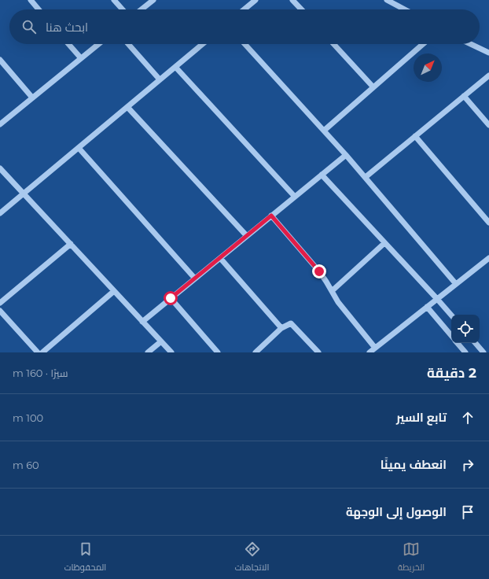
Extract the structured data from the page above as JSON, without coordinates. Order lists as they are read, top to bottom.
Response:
{
  "north": "top right",
  "page": {
    "search": "ابحث هنا",
    "heading": ["2 دقيقة", "سيرًا · 160 m"],
    "list": [
      ["تابع السير", "100 m"],
      ["انعطف يمينًا", "60 m"],
      "الوصول إلى الوجهة"
    ],
    "nav": ["الخريطة", "الاتجاهات", "المحفوظات"]
  }
}
